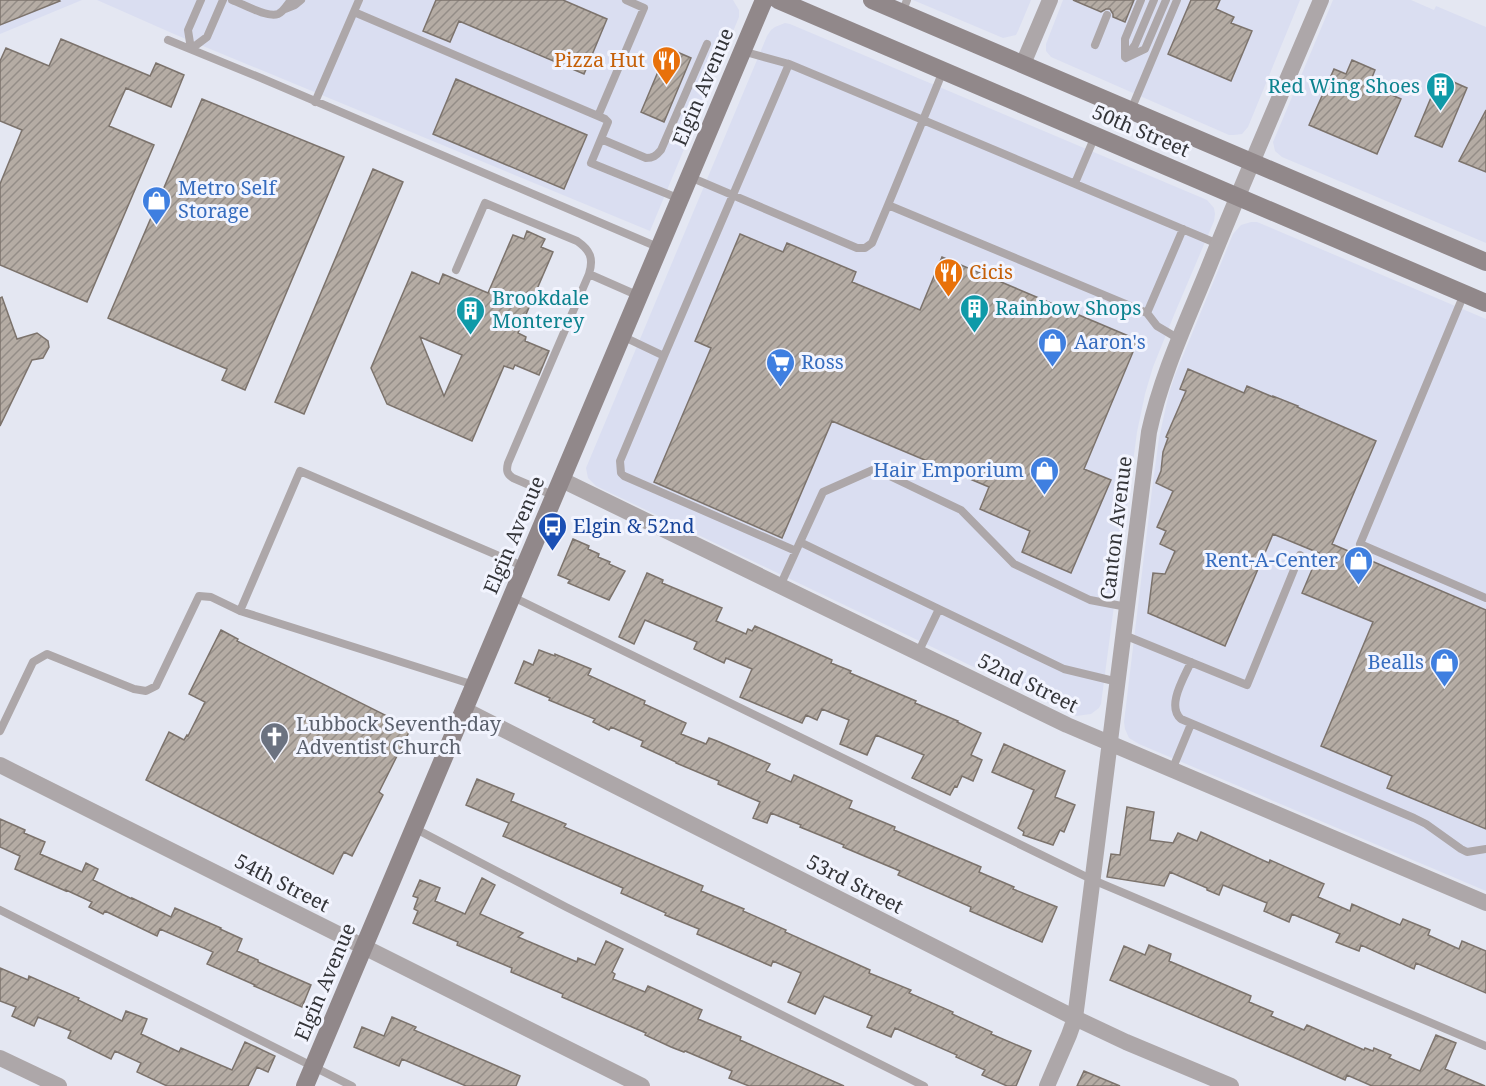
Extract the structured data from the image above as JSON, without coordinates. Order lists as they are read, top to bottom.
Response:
{
  "streets": {
    "main road": ["Elgin Avenue", "50th Street"],
    "street": [
      "Canton Avenue",
      "52nd Street",
      "54th Street",
      "53rd Street"
    ]
  },
  "crossings": [
    ["Elgin Avenue", "52nd Street"],
    ["Elgin Avenue", "54th Street"],
    ["Elgin Avenue", "53rd Street"],
    ["50th Street", "Canton Avenue"],
    ["Canton Avenue", "52nd Street"],
    ["Canton Avenue", "53rd Street"]
  ],
  "places": {
    "restaurant": ["Pizza Hut", "Cicis"],
    "building": ["Red Wing Shoes", "Rainbow Shops", "Brookdale Monterey"],
    "shop": [
      "Metro Self Storage",
      "Aaron's",
      "Hair Emporium",
      "Rent-A-Center",
      "Bealls"
    ],
    "supermarket": ["Ross"],
    "bus stop": ["Elgin & 52nd"],
    "church": ["Lubbock Seventh-day Adventist Church"]
  }
}
